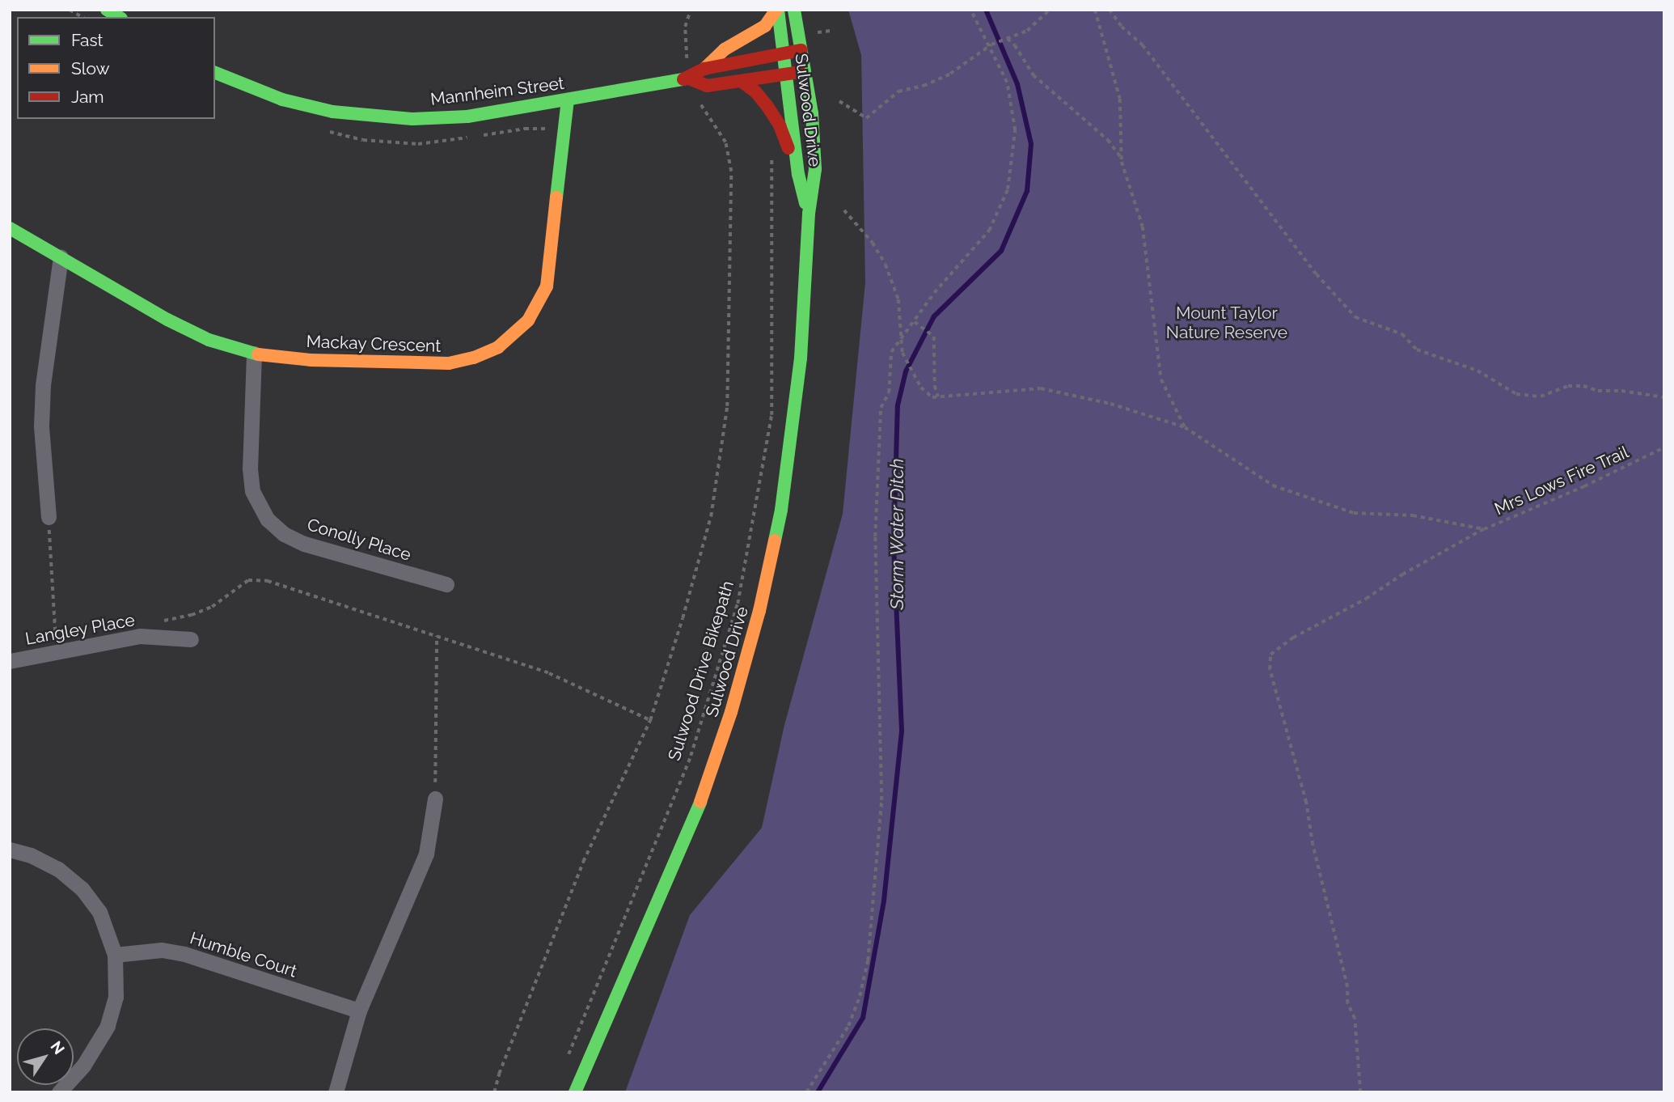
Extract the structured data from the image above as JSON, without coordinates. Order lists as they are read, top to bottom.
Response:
{
  "streets": {
    "main road": ["Mannheim Street", "Sulwood Drive", "Mackay Crescent"],
    "street": ["Conolly Place", "Langley Place", "Humble Court"],
    "path": ["Mrs Lows Fire Trail", "Sulwood Drive Bikepath"]
  },
  "crossings": [
    ["Mannheim Street", "Sulwood Drive"],
    ["Mannheim Street", "Mackay Crescent"],
    ["Mackay Crescent", "Conolly Place"]
  ],
  "water": ["Storm Water Ditch"],
  "parks": ["Mount Taylor Nature Reserve"],
  "legend": ["Fast", "Slow", "Jam"],
  "north": "top right"
}
